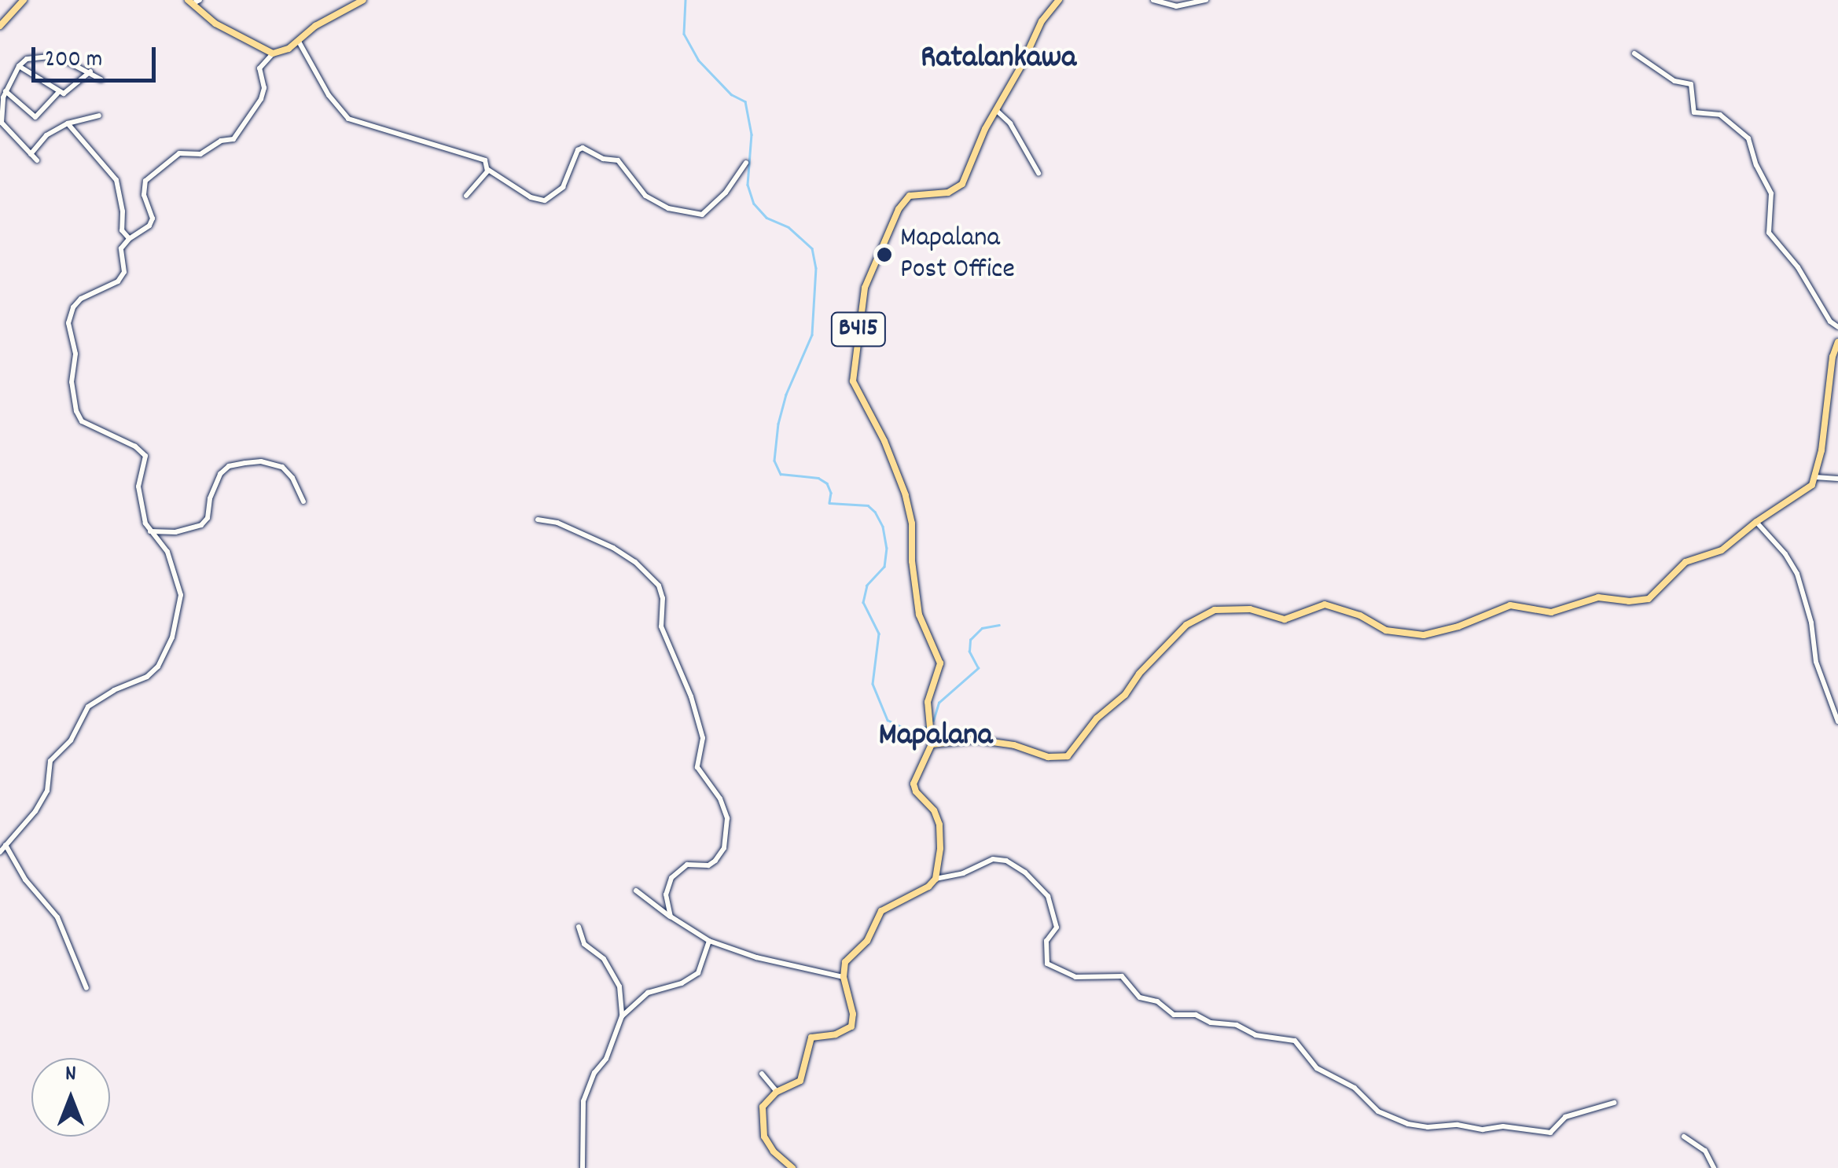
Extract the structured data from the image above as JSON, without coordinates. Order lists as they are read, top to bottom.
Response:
{
  "streets": {
    "main road": ["B415"]
  },
  "districts": ["Ratalankawa", "Mapalana"],
  "places": ["Mapalana Post Office"],
  "scale_bar": "200 m",
  "north": "top"
}
